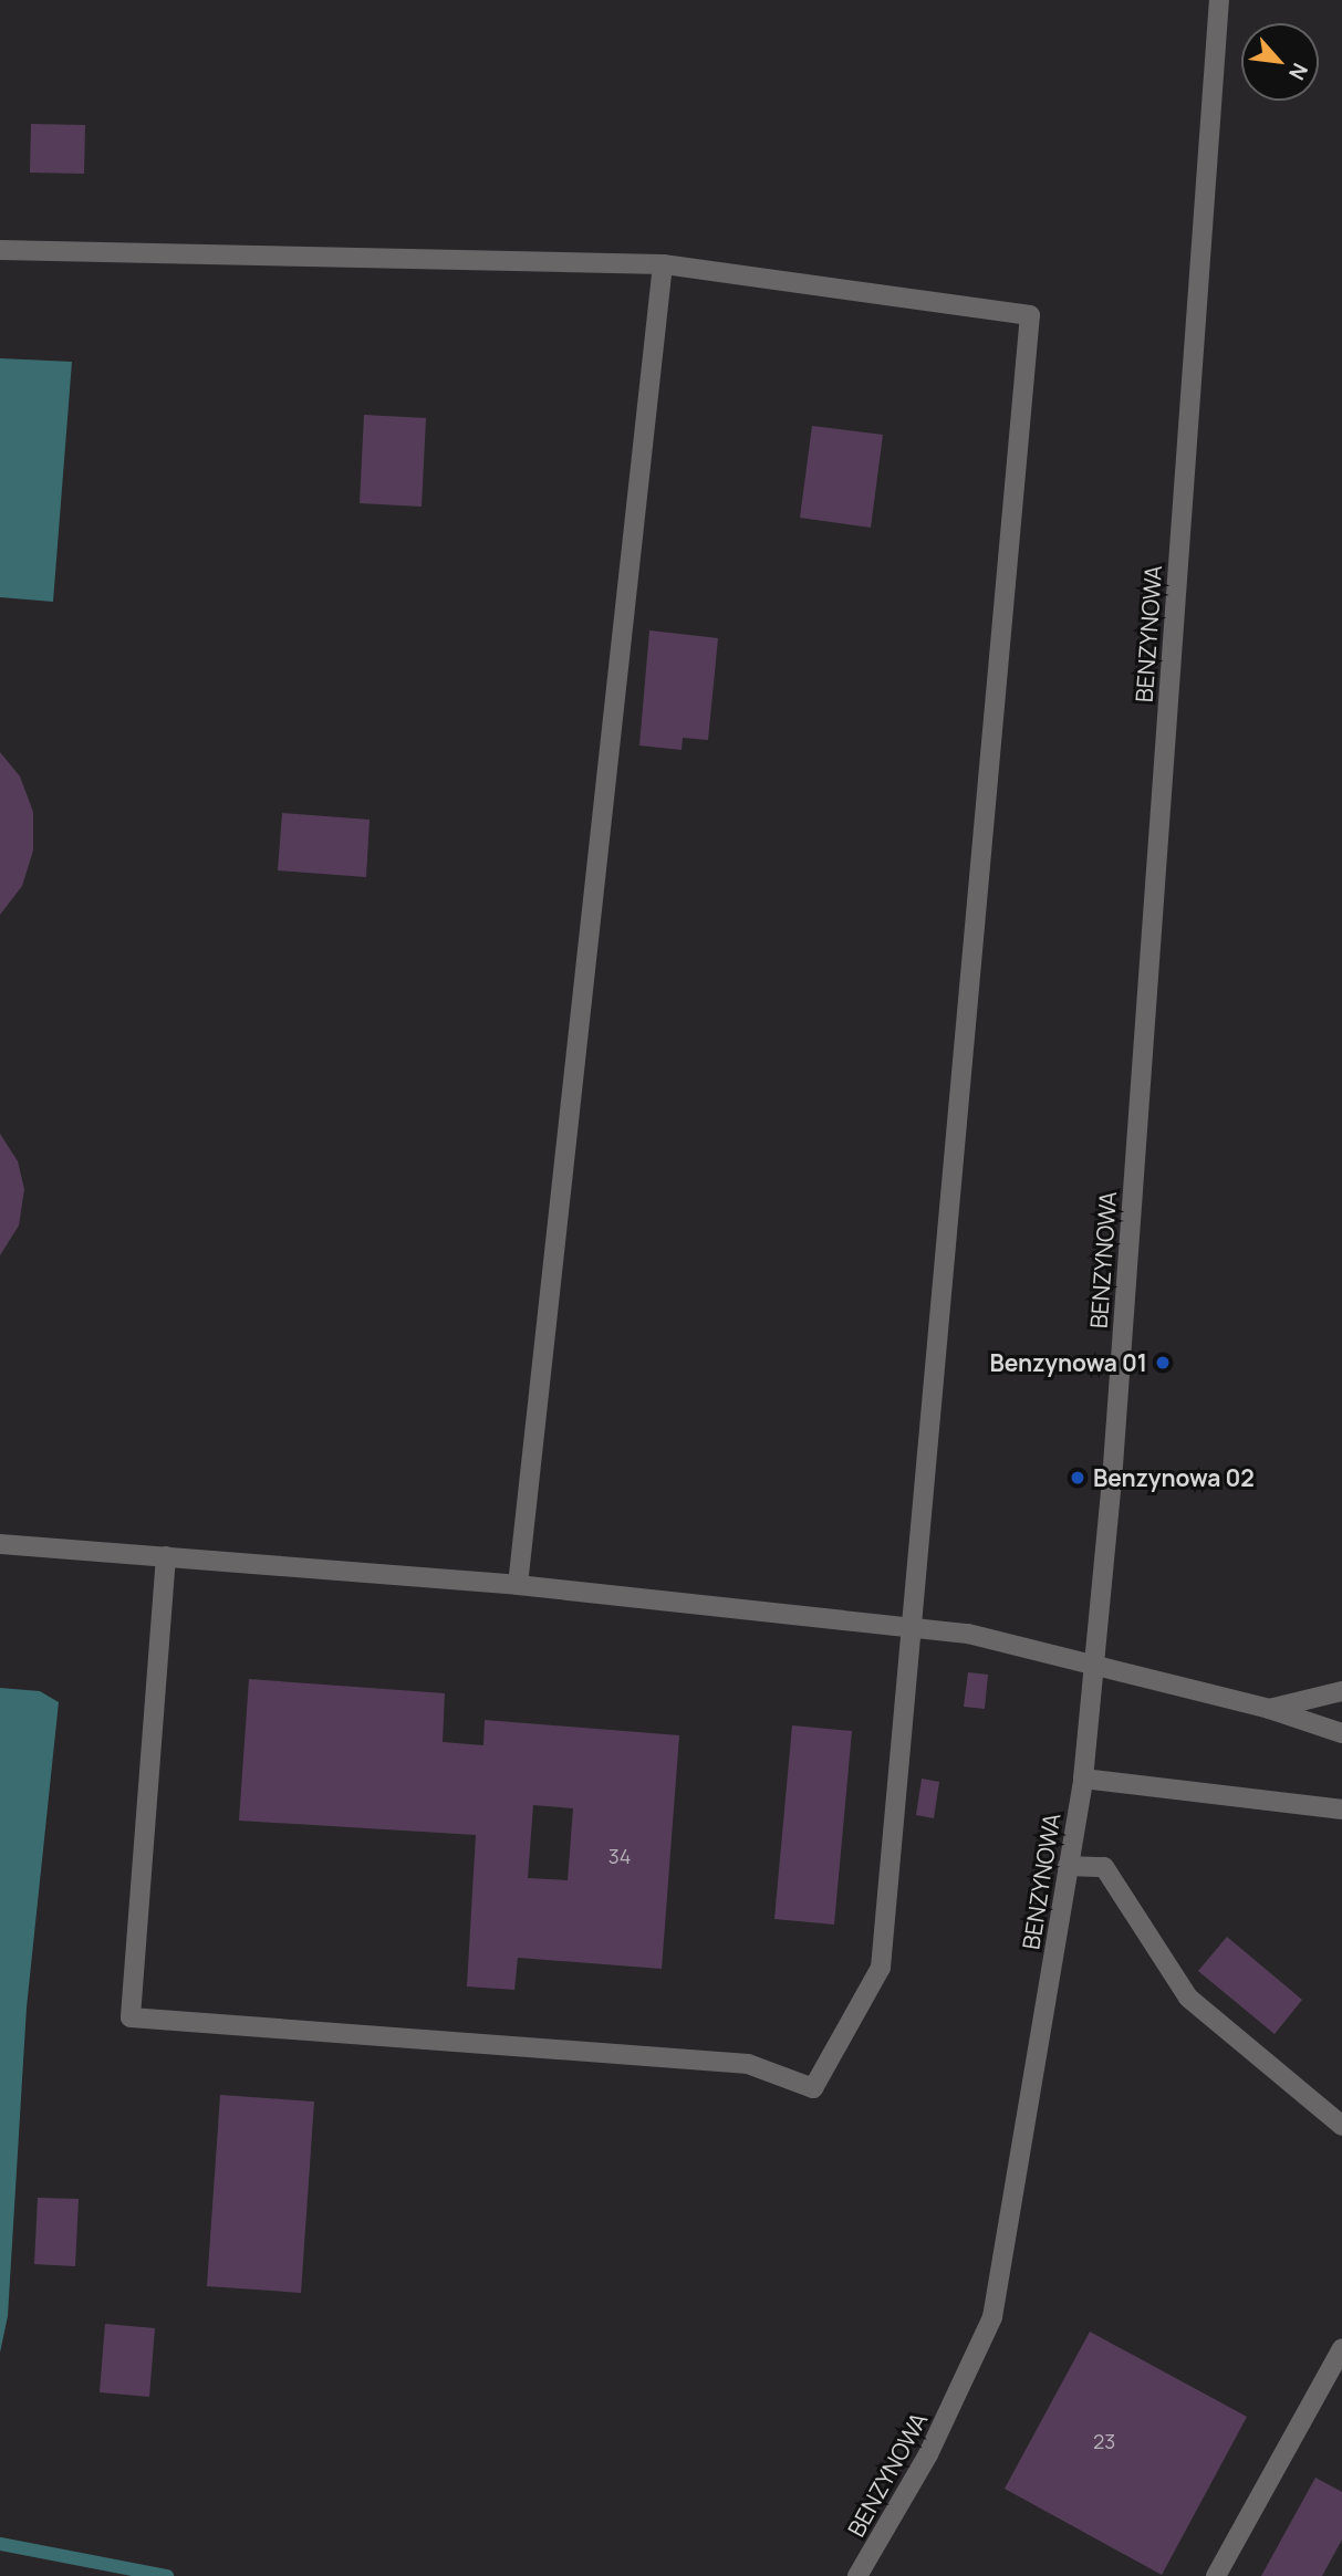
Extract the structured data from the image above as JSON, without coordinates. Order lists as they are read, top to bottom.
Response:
{
  "streets": {
    "street": ["BENZYNOWA"]
  },
  "places": ["Benzynowa 01", "Benzynowa 02"],
  "house_numbers": ["34", "23"],
  "north": "bottom right"
}
